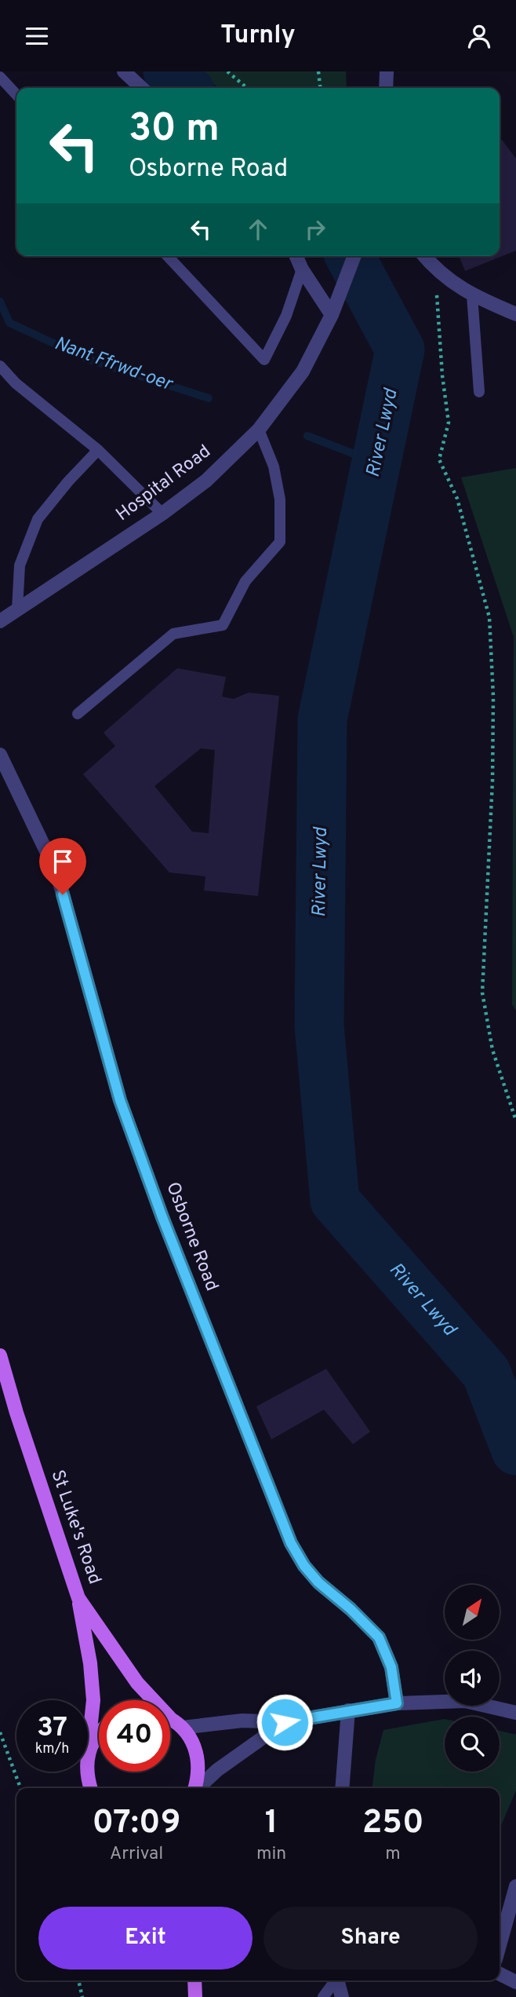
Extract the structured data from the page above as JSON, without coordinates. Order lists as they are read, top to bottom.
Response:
{
  "streets": {
    "main road": ["St Luke's Road"],
    "street": ["Hospital Road", "Osborne Road"]
  },
  "water": ["Nant Ffrwd-oer", "River Lwyd"],
  "north": "top right",
  "page": {
    "header": "Turnly",
    "turn": ["30 m", "Osborne Road"],
    "speed": "37 km/h",
    "limit": "40",
    "eta": [
      "07:09",
      "Arrival",
      "1",
      "min",
      "250",
      "m"
    ],
    "buttons": ["Exit", "Share"]
  }
}
